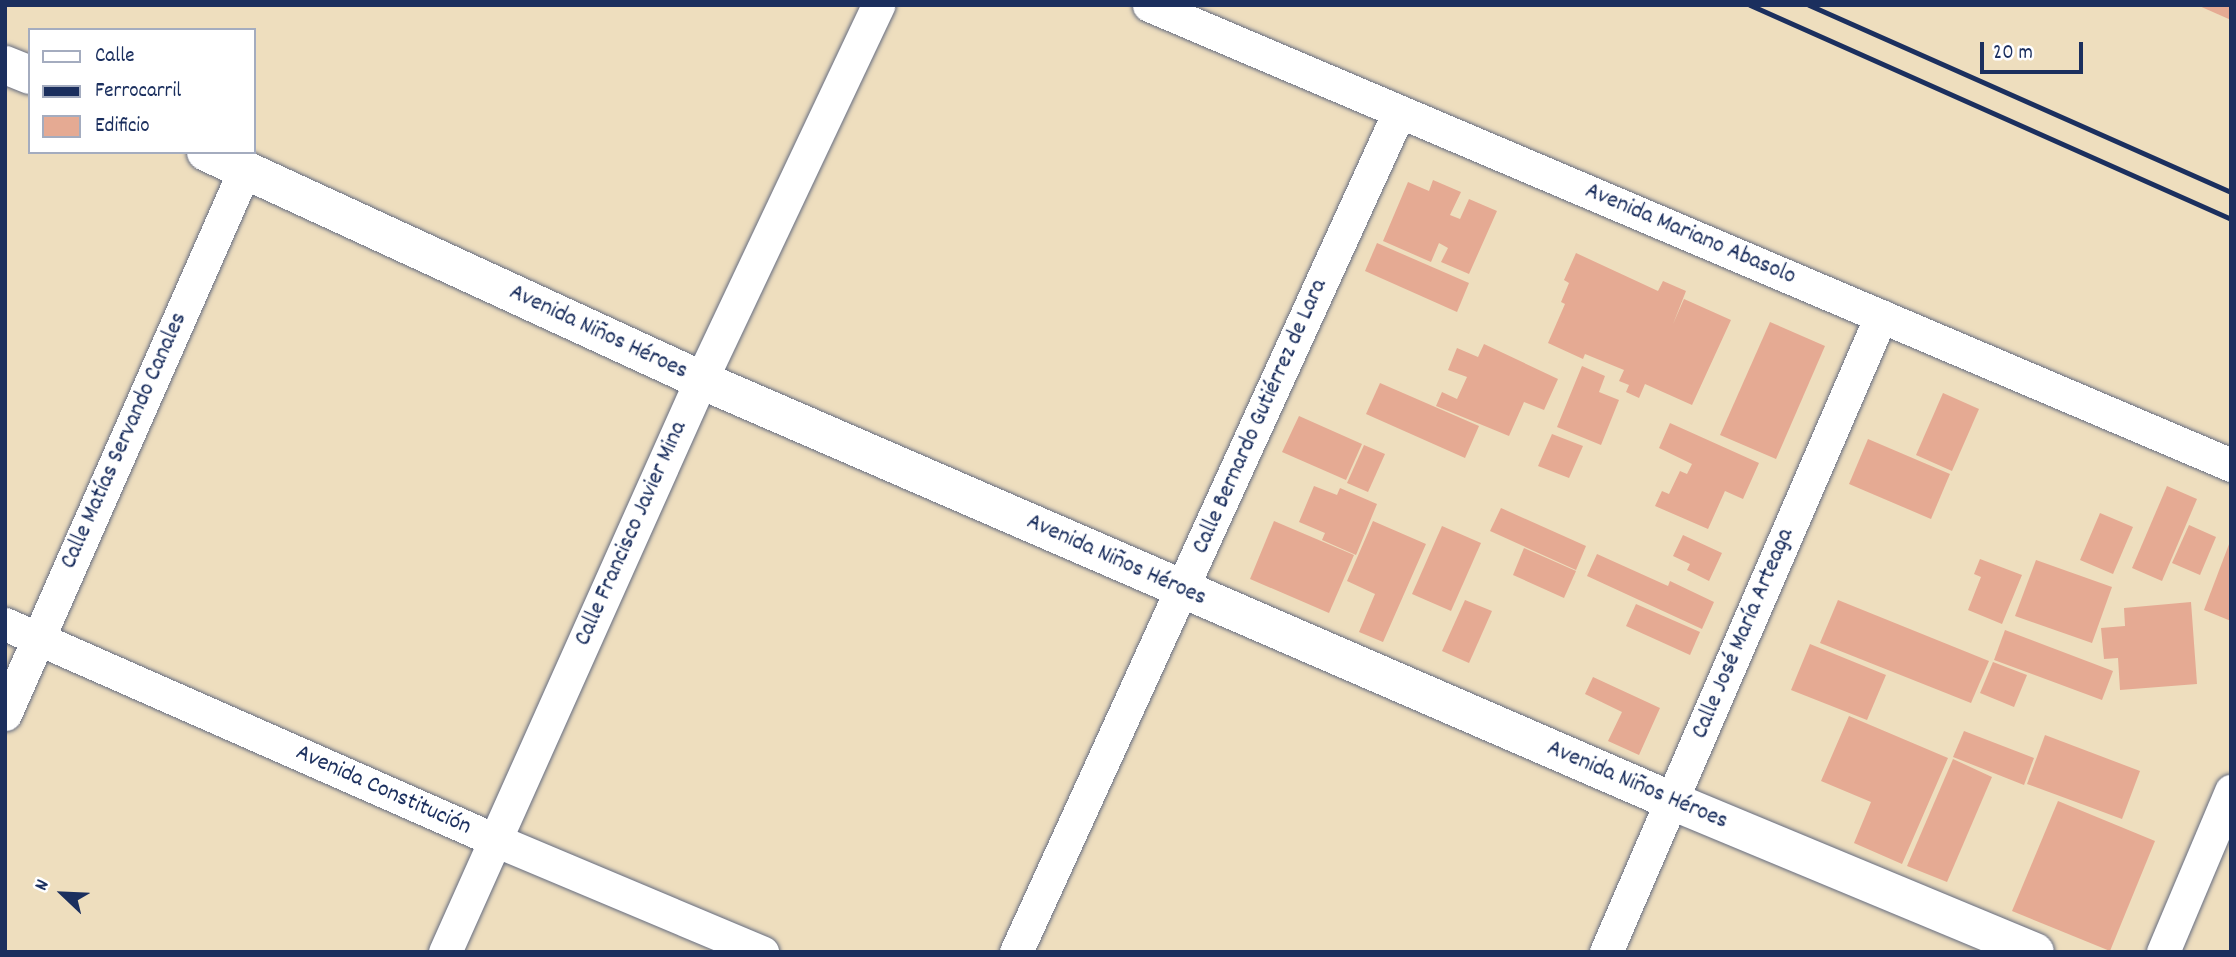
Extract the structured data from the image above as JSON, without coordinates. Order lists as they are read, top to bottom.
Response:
{
  "streets": {
    "street": [
      "Avenida Mariano Abasolo",
      "Avenida Niños Héroes",
      "Calle Bernardo Gutiérrez de Lara",
      "Calle Matías Servando Canales",
      "Calle Francisco Javier Mina",
      "Calle José María Arteaga",
      "Avenida Constitución"
    ]
  },
  "crossings": [
    ["Avenida Mariano Abasolo", "Calle Bernardo Gutiérrez de Lara"],
    ["Avenida Mariano Abasolo", "Calle José María Arteaga"],
    ["Avenida Niños Héroes", "Calle Bernardo Gutiérrez de Lara"],
    ["Avenida Niños Héroes", "Calle Matías Servando Canales"],
    ["Avenida Niños Héroes", "Calle Francisco Javier Mina"],
    ["Avenida Niños Héroes", "Calle José María Arteaga"],
    ["Calle Matías Servando Canales", "Avenida Constitución"],
    ["Calle Francisco Javier Mina", "Avenida Constitución"]
  ],
  "legend": ["Calle", "Ferrocarril", "Edificio"],
  "scale_bar": "20 m",
  "north": "top left"
}
